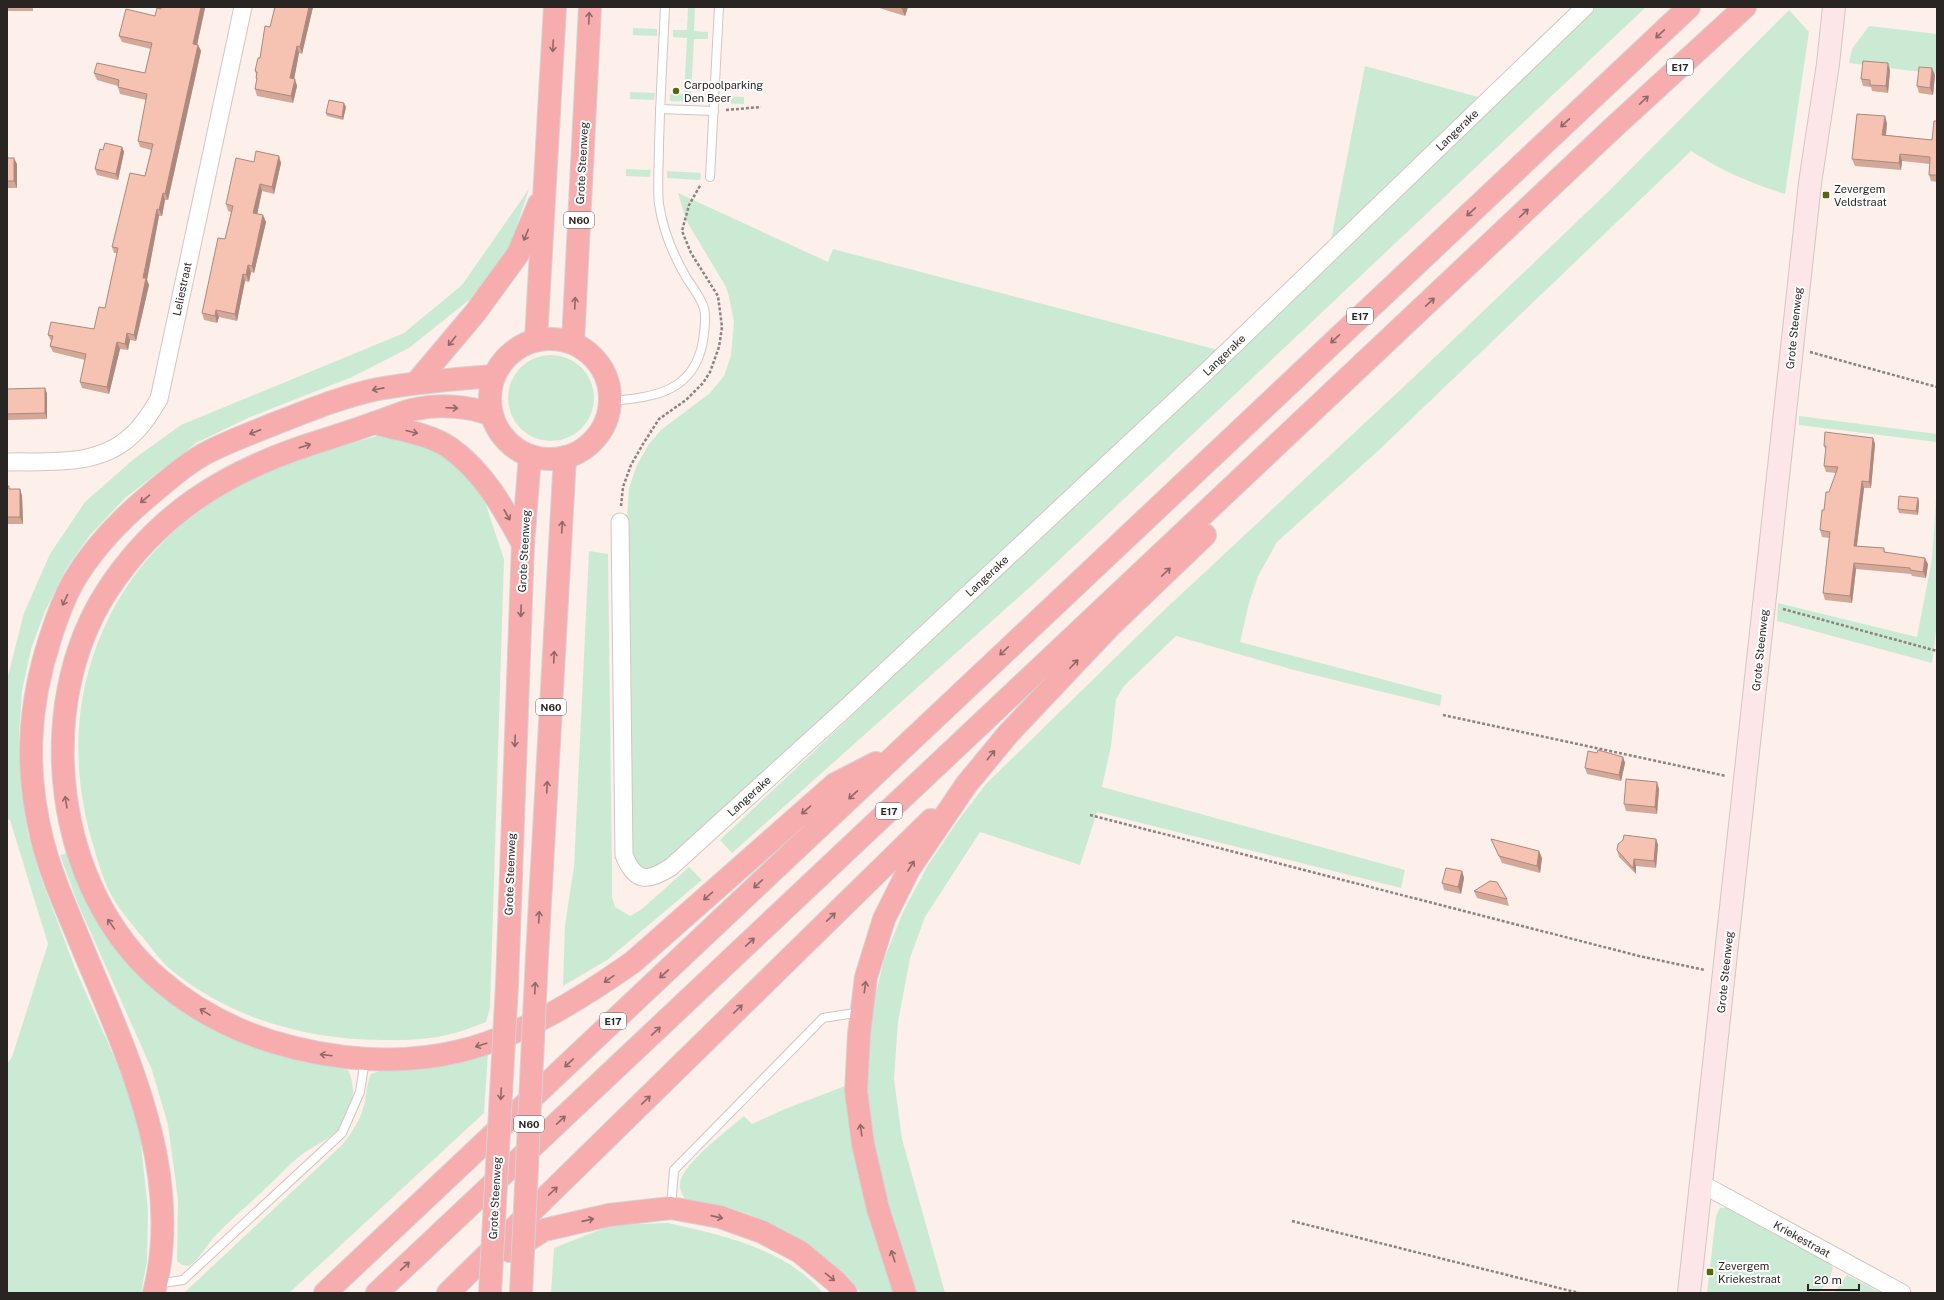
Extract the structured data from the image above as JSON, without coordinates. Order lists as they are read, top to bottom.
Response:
{
  "streets": {
    "highway": ["E17", "Grote Steenweg", "N60"],
    "street": ["Langerake", "Leliestraat", "Kriekestraat"]
  },
  "crossings": [
    ["Grote Steenweg", "N60"],
    ["Grote Steenweg", "Kriekestraat"]
  ],
  "places": {
    "other": ["Carpoolparking Den Beer"],
    "transit": ["Zevergem Veldstraat", "Zevergem Kriekestraat"]
  },
  "scale_bar": "20 m"
}
